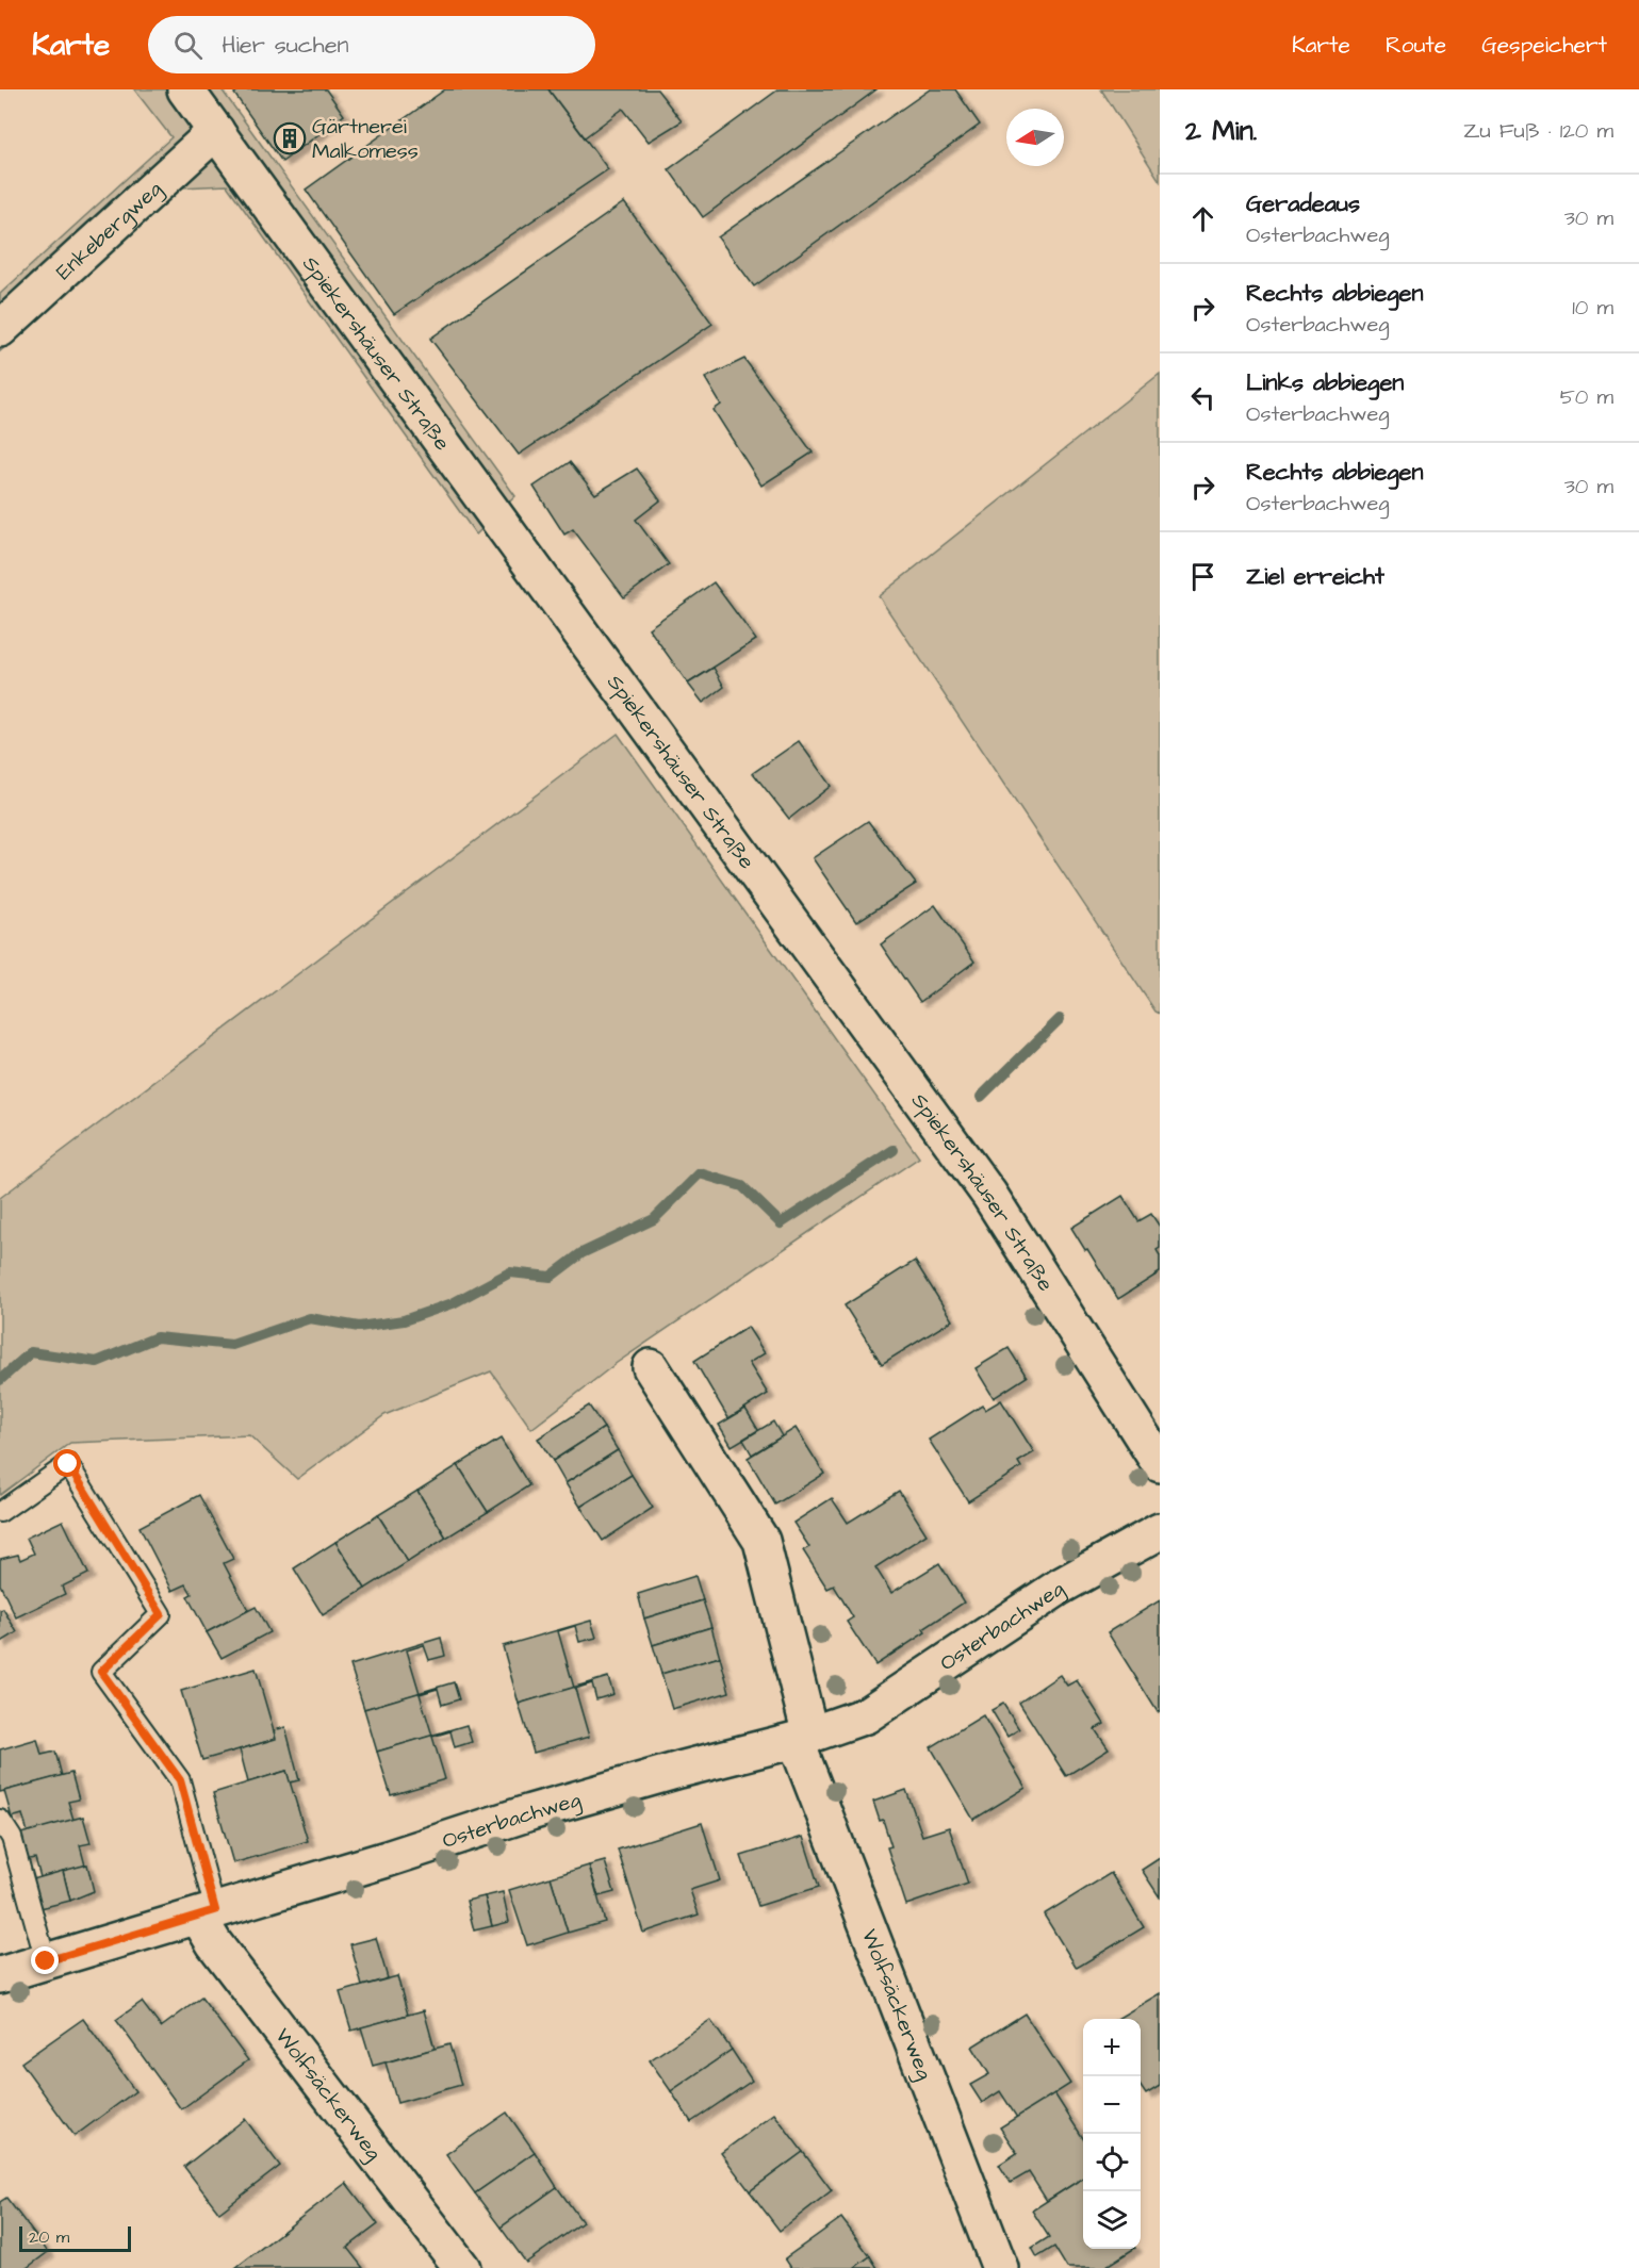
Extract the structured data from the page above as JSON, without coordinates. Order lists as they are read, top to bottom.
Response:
{
  "streets": {
    "street": [
      "Enkebergweg",
      "Spiekershäuser Straße",
      "Osterbachweg",
      "Wolfsäckerweg"
    ]
  },
  "crossings": [
    ["Enkebergweg", "Spiekershäuser Straße"],
    ["Osterbachweg", "Wolfsäckerweg"]
  ],
  "places": {
    "building": ["Gärtnerei Malkomess"]
  },
  "scale_bar": "20 m",
  "north": "left",
  "page": {
    "header": "Karte",
    "search": "Hier suchen",
    "nav": ["Karte", "Route", "Gespeichert"],
    "heading": ["2 Min.", "Zu Fuß · 120 m"],
    "list": [
      ["Geradeaus", "Osterbachweg", "30 m"],
      ["Rechts abbiegen", "Osterbachweg", "10 m"],
      ["Links abbiegen", "Osterbachweg", "50 m"],
      ["Rechts abbiegen", "Osterbachweg", "30 m"],
      "Ziel erreicht"
    ],
    "map_buttons": ["+", "−"],
    "scale": "20 m"
  }
}
